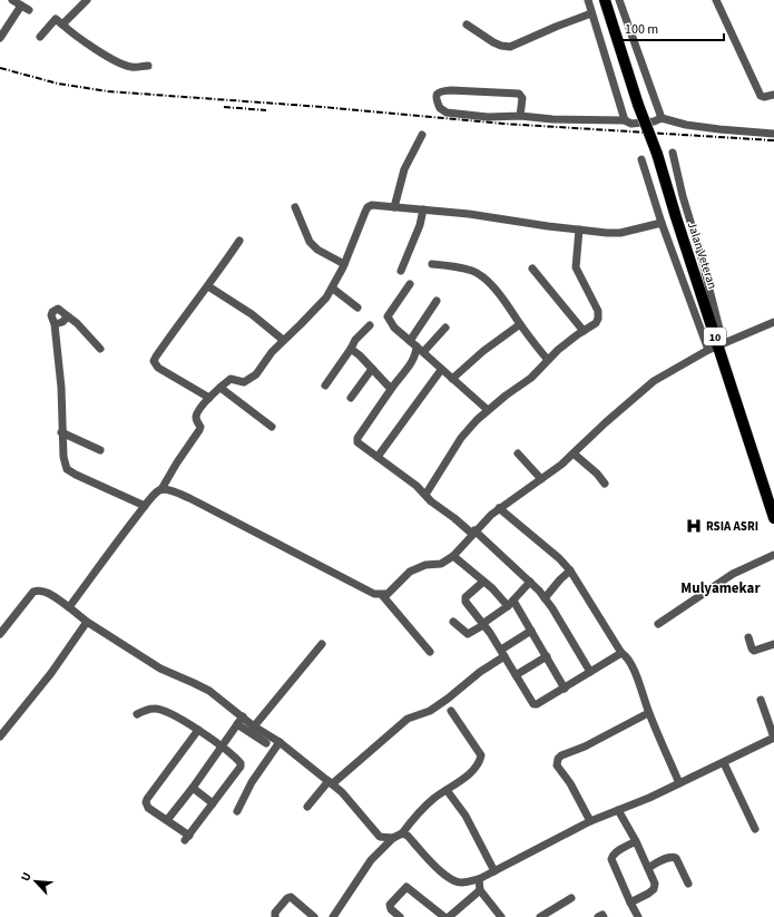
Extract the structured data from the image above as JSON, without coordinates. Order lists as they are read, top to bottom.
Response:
{
  "streets": {
    "highway": ["Jalan Veteran", "10"]
  },
  "districts": ["Mulyamekar"],
  "places": {
    "hospital": ["RSIA ASRI"]
  },
  "scale_bar": "100 m",
  "north": "top left"
}
